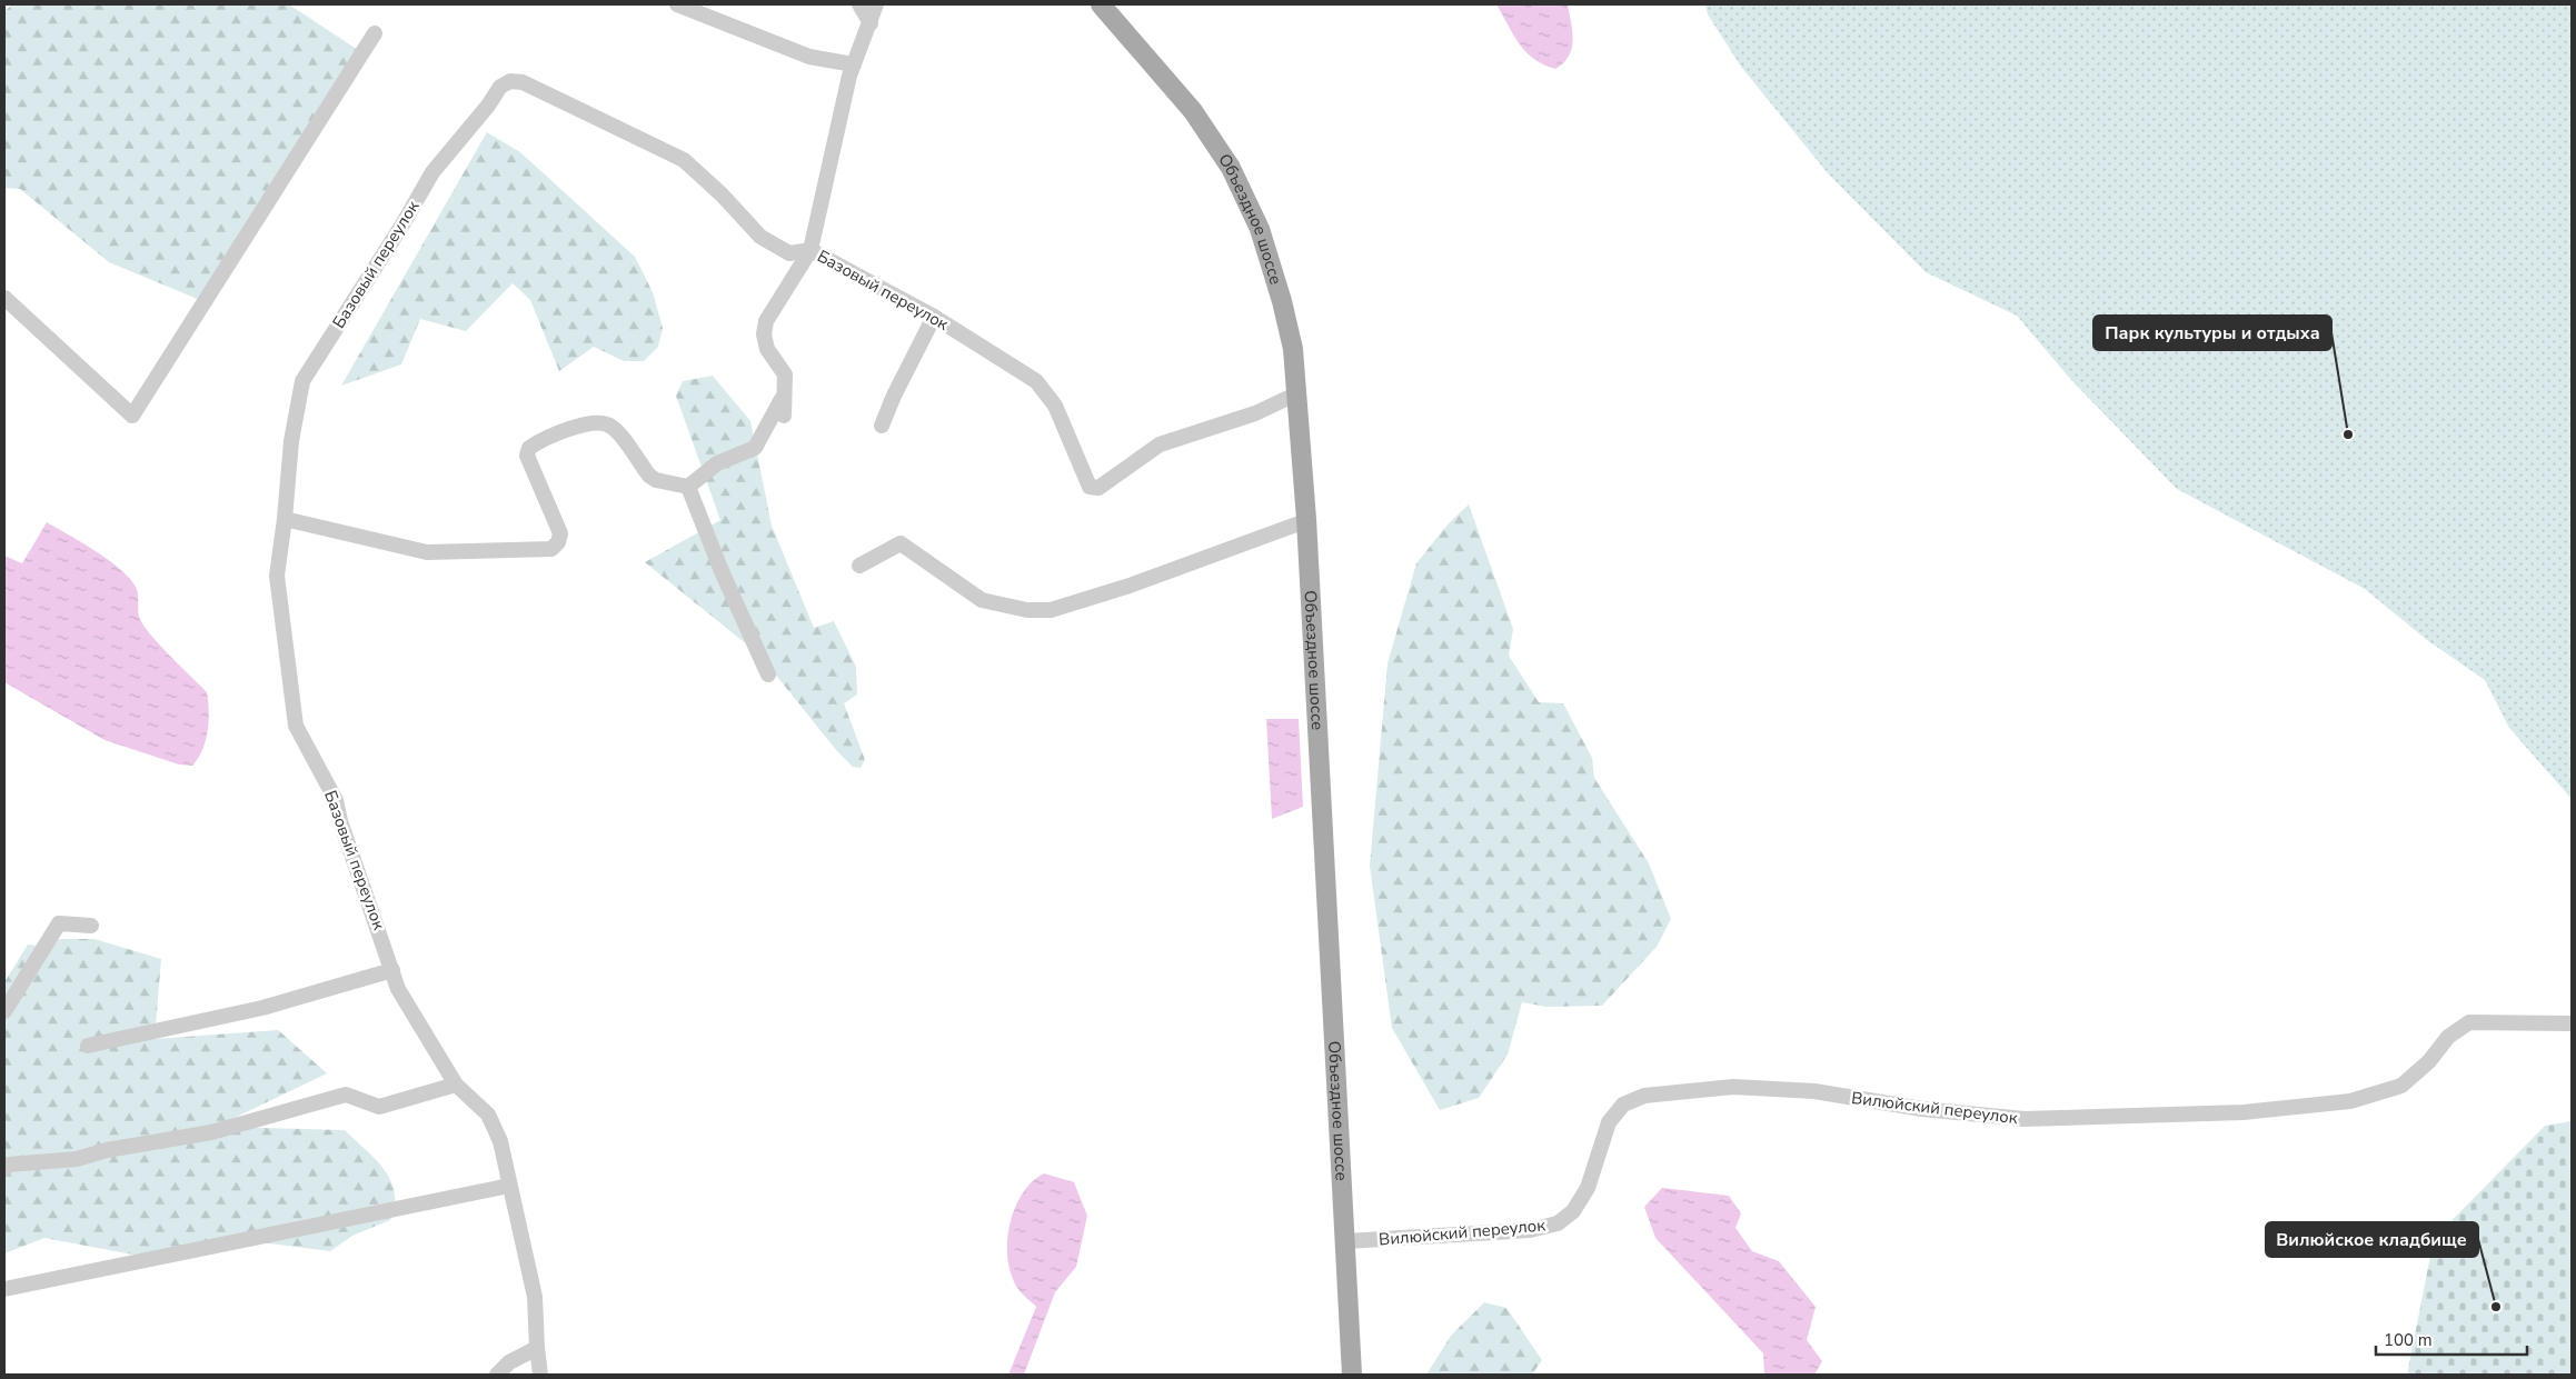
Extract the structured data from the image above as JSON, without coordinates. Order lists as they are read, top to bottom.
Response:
{
  "streets": {
    "main road": ["Объездное шоссе"],
    "street": ["Базовый переулок", "Вилюйский переулок"]
  },
  "crossings": [
    ["Объездное шоссе", "Базовый переулок"],
    ["Объездное шоссе", "Вилюйский переулок"]
  ],
  "places": ["Парк культуры и отдыха", "Вилюйское кладбище"],
  "scale_bar": "100 m"
}
